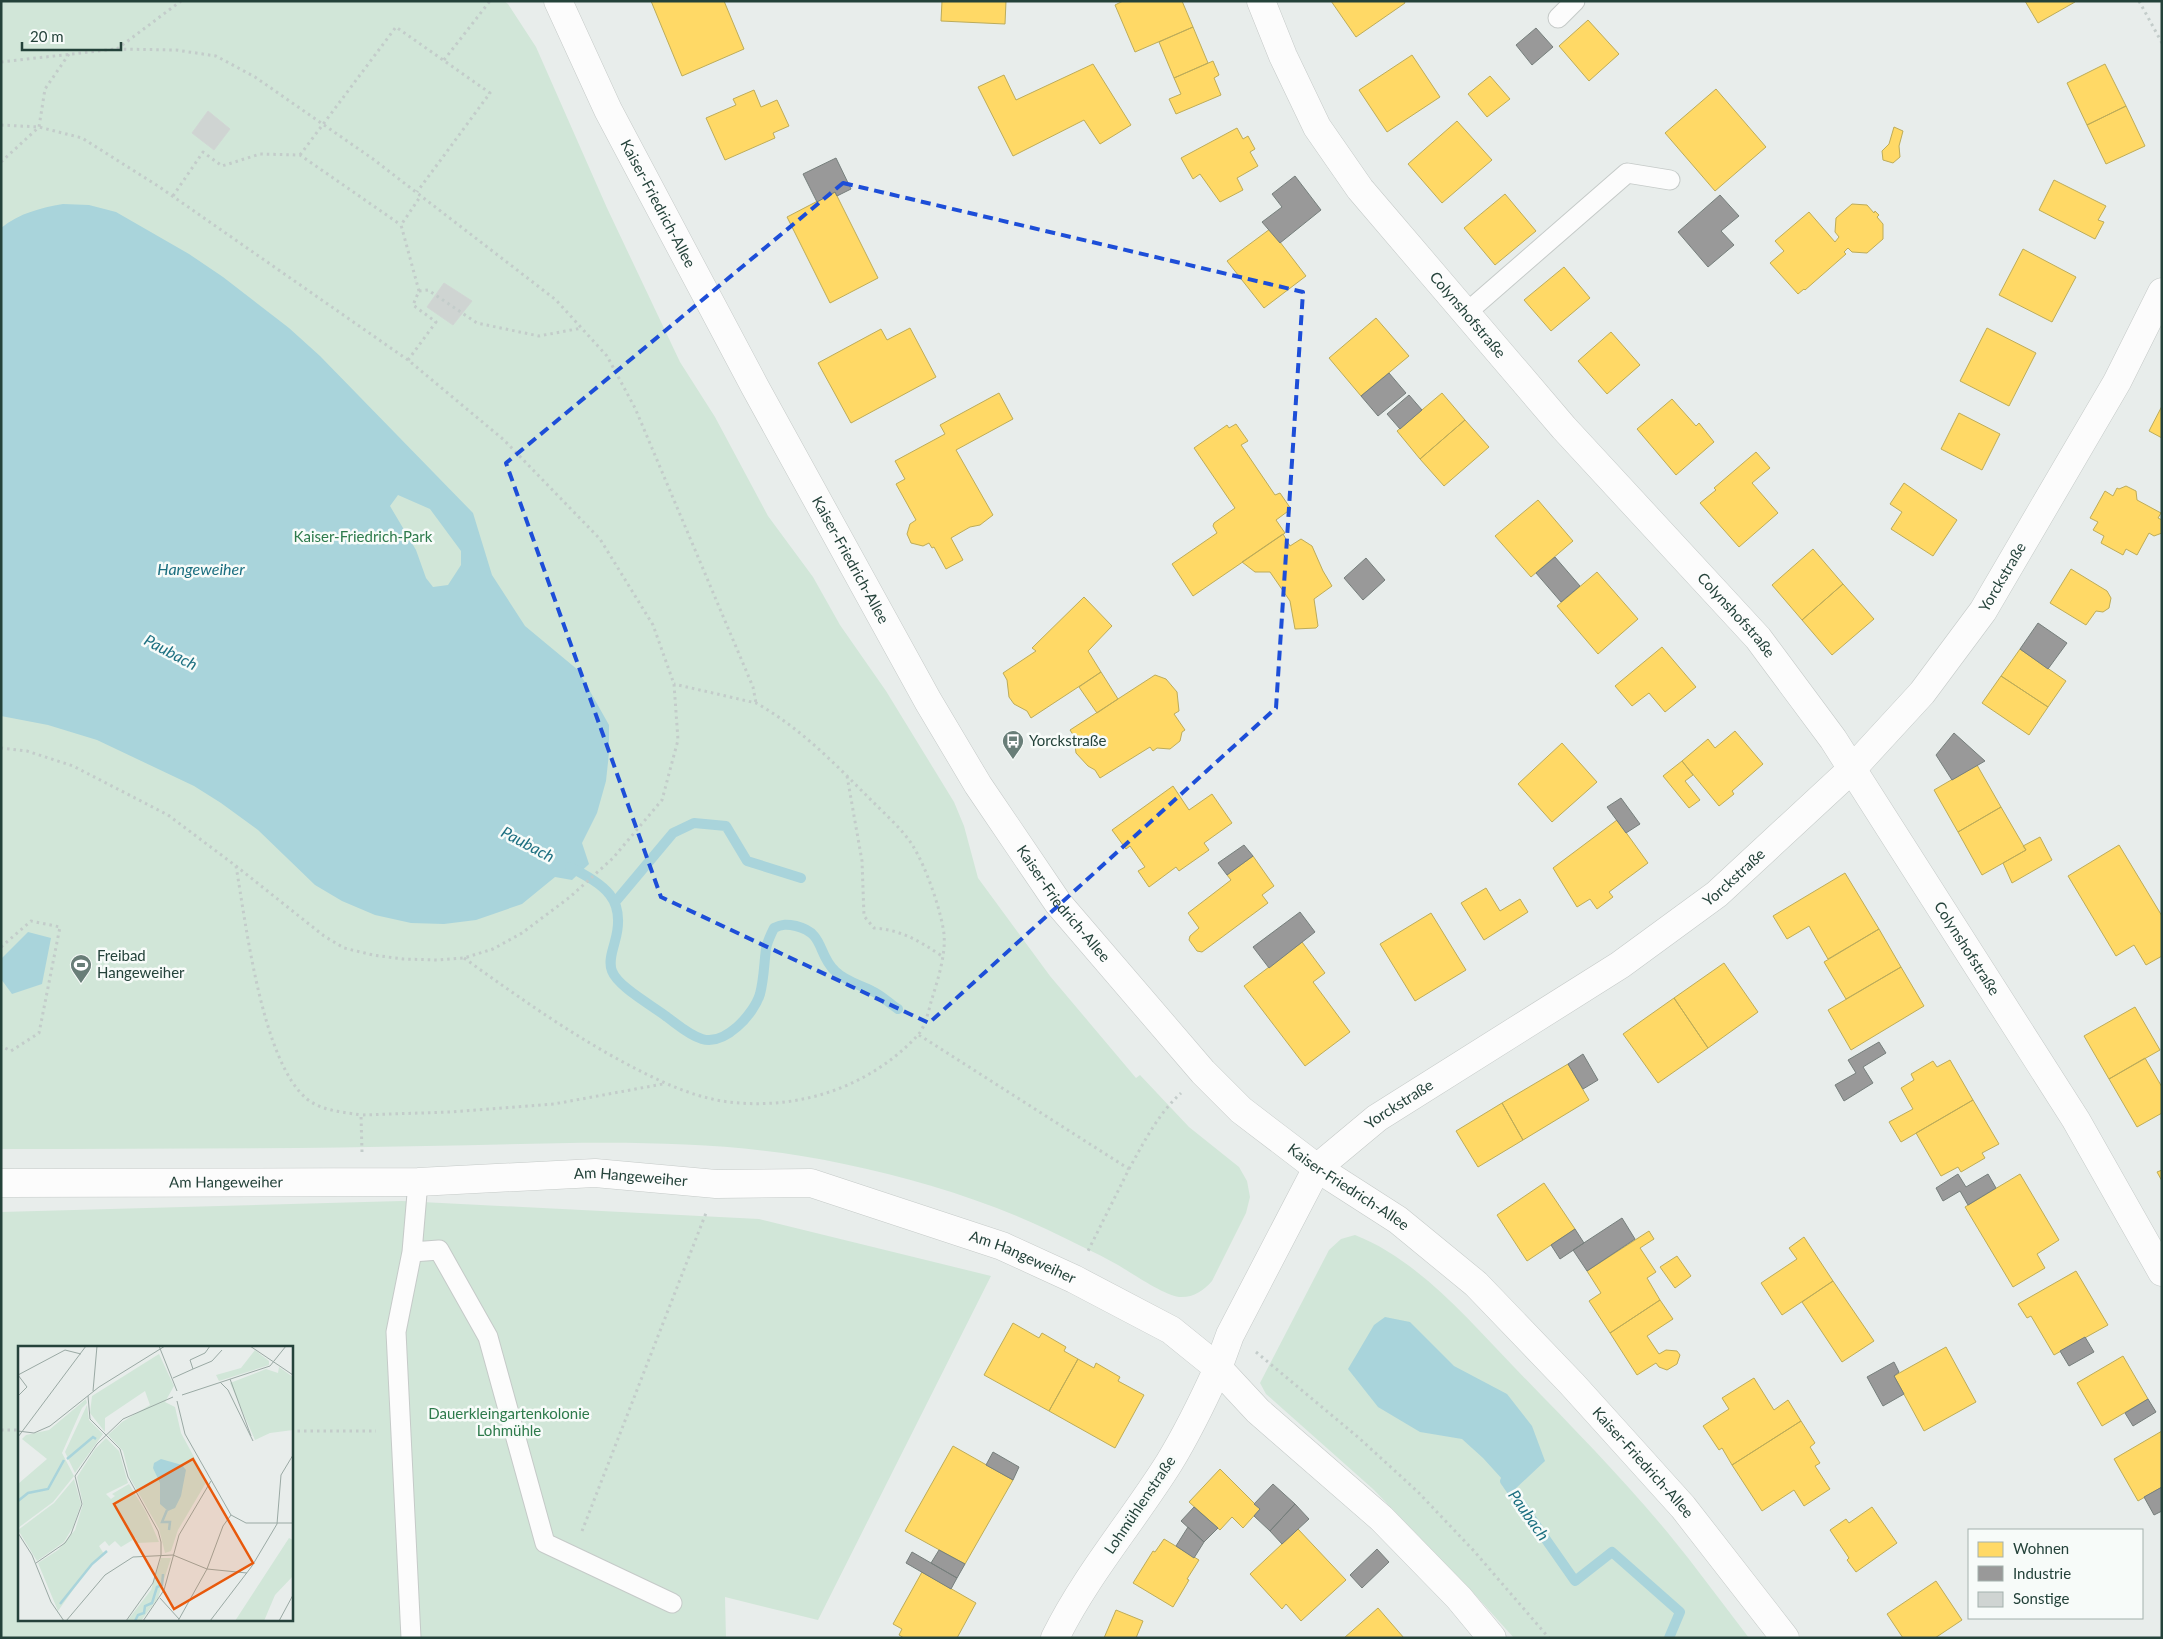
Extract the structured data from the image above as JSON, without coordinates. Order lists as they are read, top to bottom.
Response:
{
  "streets": {
    "street": [
      "Kaiser-Friedrich-Allee",
      "Colynshofstraße",
      "Yorckstraße",
      "Am Hangeweiher",
      "Lohmühlenstraße"
    ]
  },
  "crossings": [
    ["Kaiser-Friedrich-Allee", "Yorckstraße"],
    ["Colynshofstraße", "Yorckstraße"],
    ["Yorckstraße", "Am Hangeweiher"],
    ["Yorckstraße", "Lohmühlenstraße"],
    ["Am Hangeweiher", "Lohmühlenstraße"]
  ],
  "water": ["Hangeweiher", "Paubach"],
  "parks": ["Kaiser-Friedrich-Park", "Dauerkleingartenkolonie Lohmühle"],
  "places": {
    "bus stop": ["Yorckstraße"],
    "sports": ["Freibad Hangeweiher"]
  },
  "legend": ["Wohnen", "Industrie", "Sonstige"],
  "scale_bar": "20 m"
}
